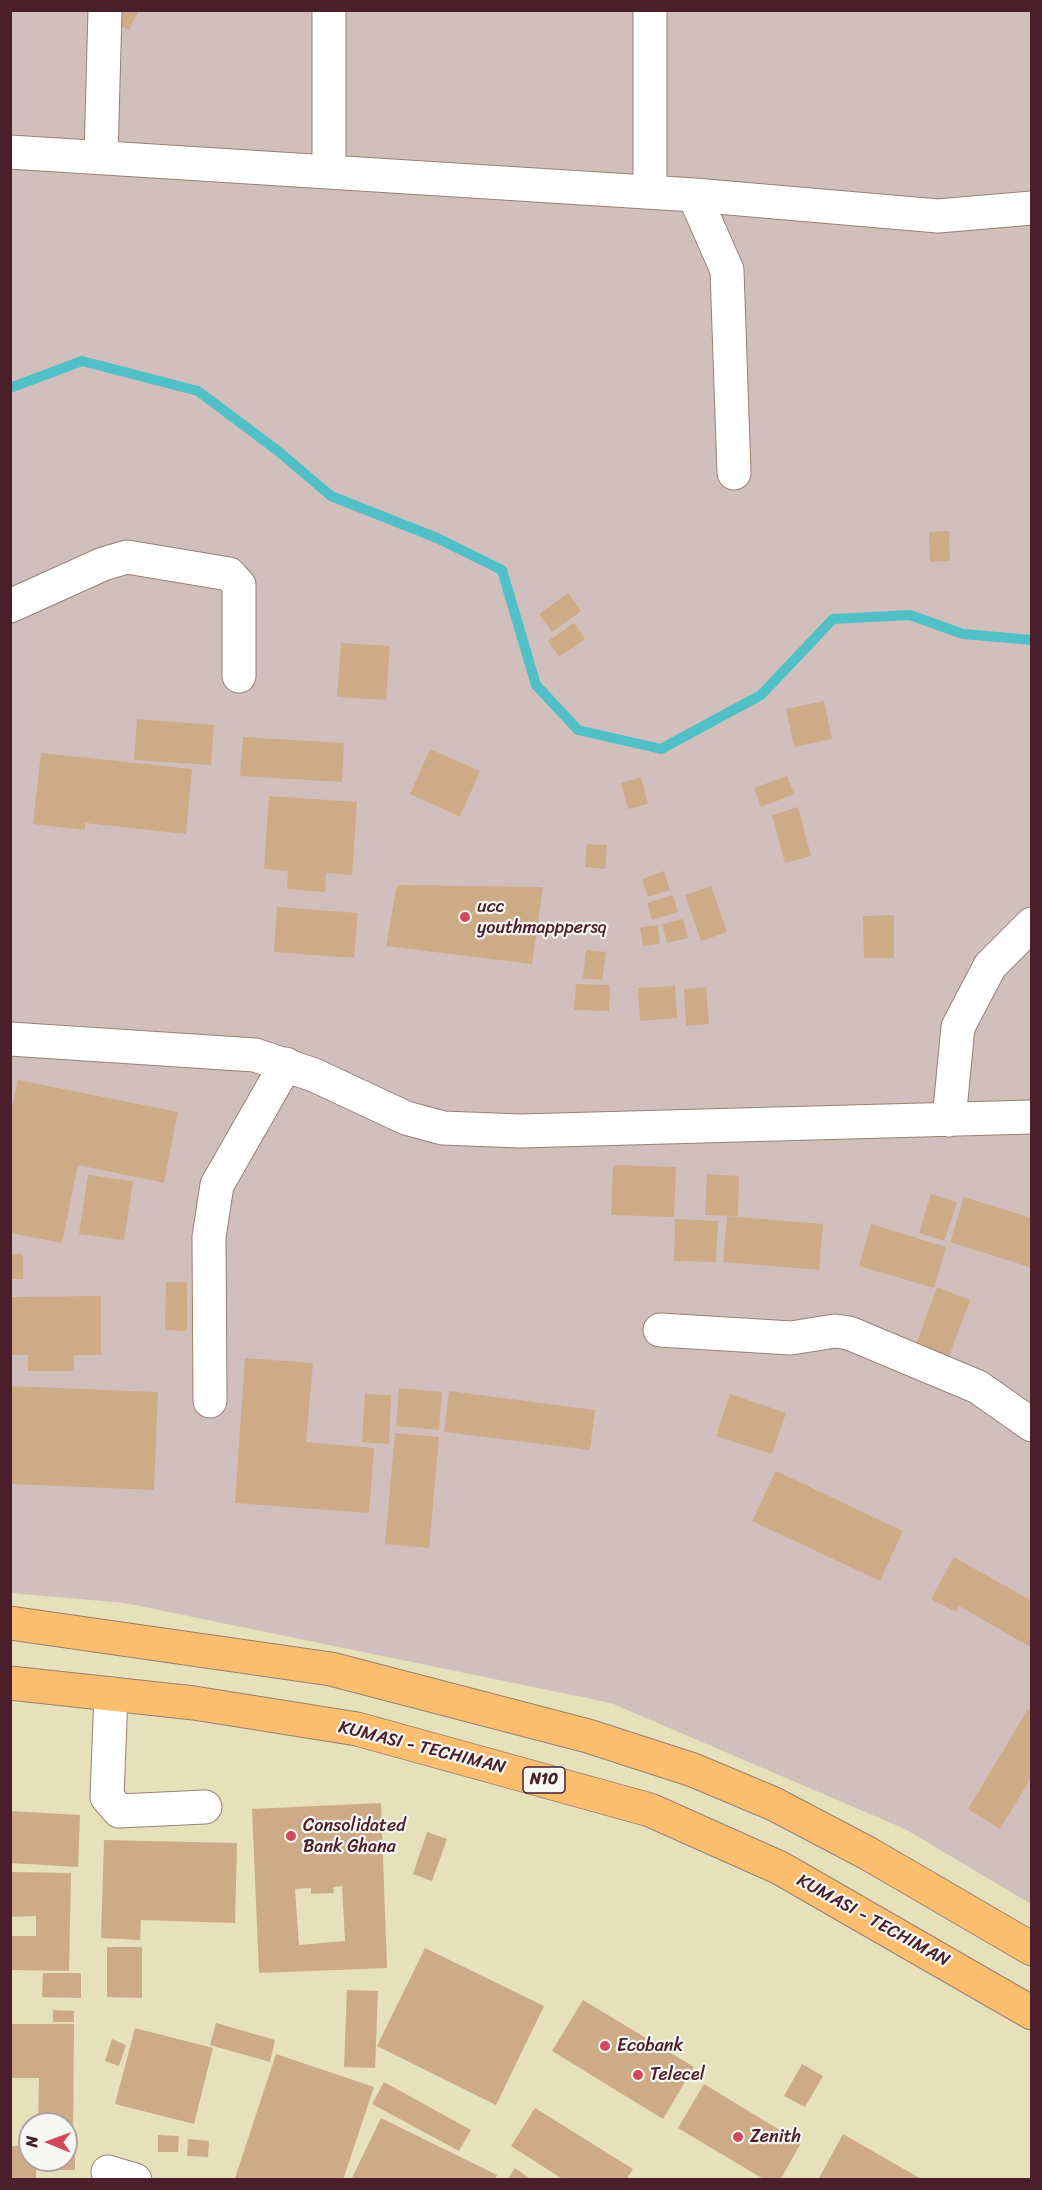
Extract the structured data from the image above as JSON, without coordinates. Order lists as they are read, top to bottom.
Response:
{
  "streets": {
    "highway": ["KUMASI - TECHIMAN", "N10"]
  },
  "places": [
    "ucc youthmapppersq",
    "Consolidated Bank Ghana",
    "Ecobank",
    "Telecel",
    "Zenith"
  ],
  "north": "left"
}
